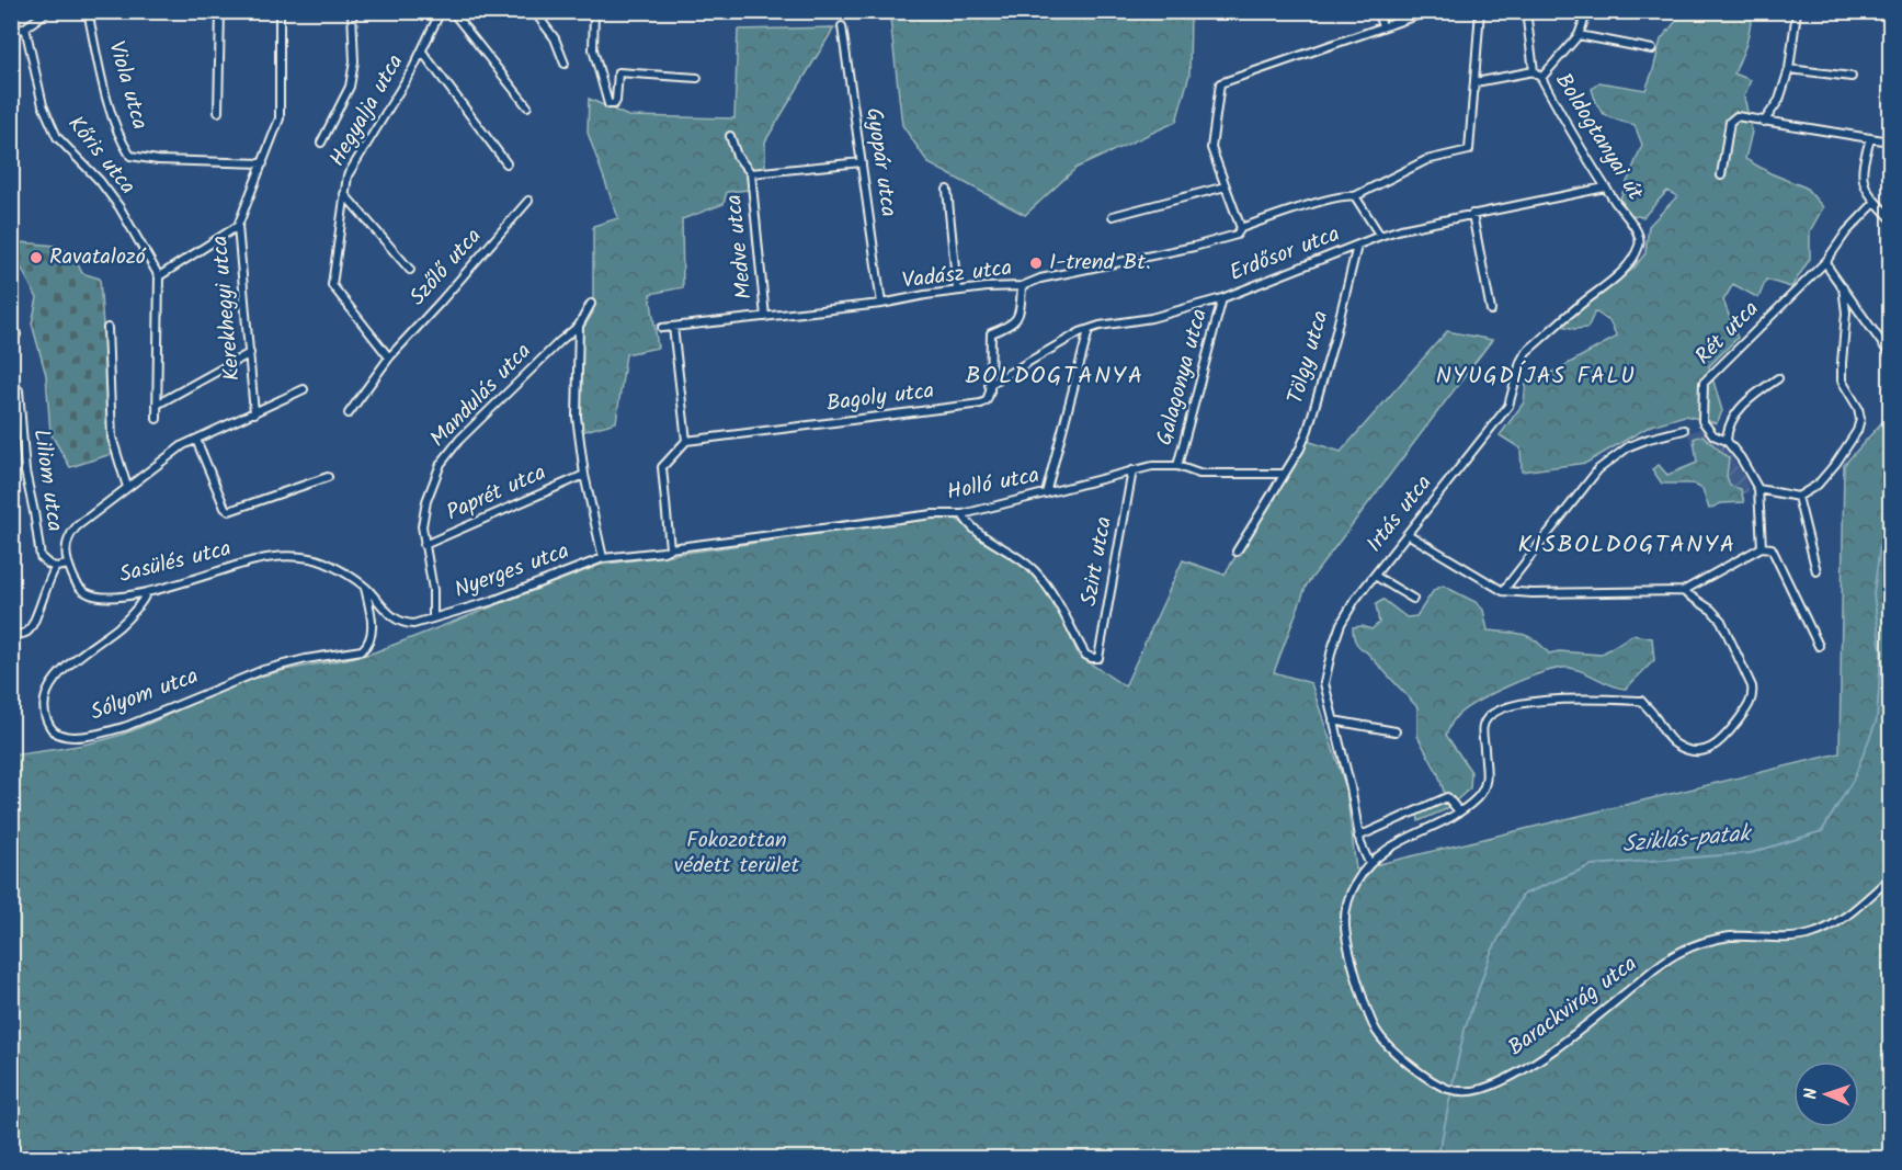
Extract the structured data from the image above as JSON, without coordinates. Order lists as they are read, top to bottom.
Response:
{
  "streets": {
    "street": [
      "Viola utca",
      "Hegyalja utca",
      "Boldogtanyai út",
      "Kőris utca",
      "Gyopár utca",
      "Medve utca",
      "Erdősor utca",
      "Szőlő utca",
      "Vadász utca",
      "Kerekhegyi utca",
      "Rét utca",
      "Tölgy utca",
      "Galagonya utca",
      "Mandulás utca",
      "Bagoly utca",
      "Liliom utca",
      "Holló utca",
      "Paprét utca",
      "Irtás utca",
      "Szirt utca",
      "Sasülés utca",
      "Nyerges utca",
      "Sólyom utca",
      "Barackvirág utca"
    ]
  },
  "crossings": [
    ["Viola utca", "Kerekhegyi utca"],
    ["Hegyalja utca", "Szőlő utca"],
    ["Boldogtanyai út", "Erdősor utca"],
    ["Boldogtanyai út", "Irtás utca"],
    ["Gyopár utca", "Vadász utca"],
    ["Medve utca", "Vadász utca"],
    ["Erdősor utca", "Tölgy utca"],
    ["Erdősor utca", "Galagonya utca"],
    ["Erdősor utca", "Bagoly utca"],
    ["Tölgy utca", "Holló utca"],
    ["Galagonya utca", "Holló utca"],
    ["Mandulás utca", "Paprét utca"],
    ["Mandulás utca", "Sasülés utca"],
    ["Mandulás utca", "Nyerges utca"],
    ["Holló utca", "Szirt utca"],
    ["Holló utca", "Nyerges utca"],
    ["Irtás utca", "Barackvirág utca"],
    ["Sasülés utca", "Nyerges utca"],
    ["Sasülés utca", "Sólyom utca"]
  ],
  "districts": ["BOLDOGTANYA", "NYUGDÍJAS FALU", "KISBOLDOGTANYA"],
  "water": ["Sziklás-patak"],
  "parks": ["Fokozottan védett terület"],
  "places": ["Ravatalozó", "I-trend Bt."],
  "north": "left"
}
